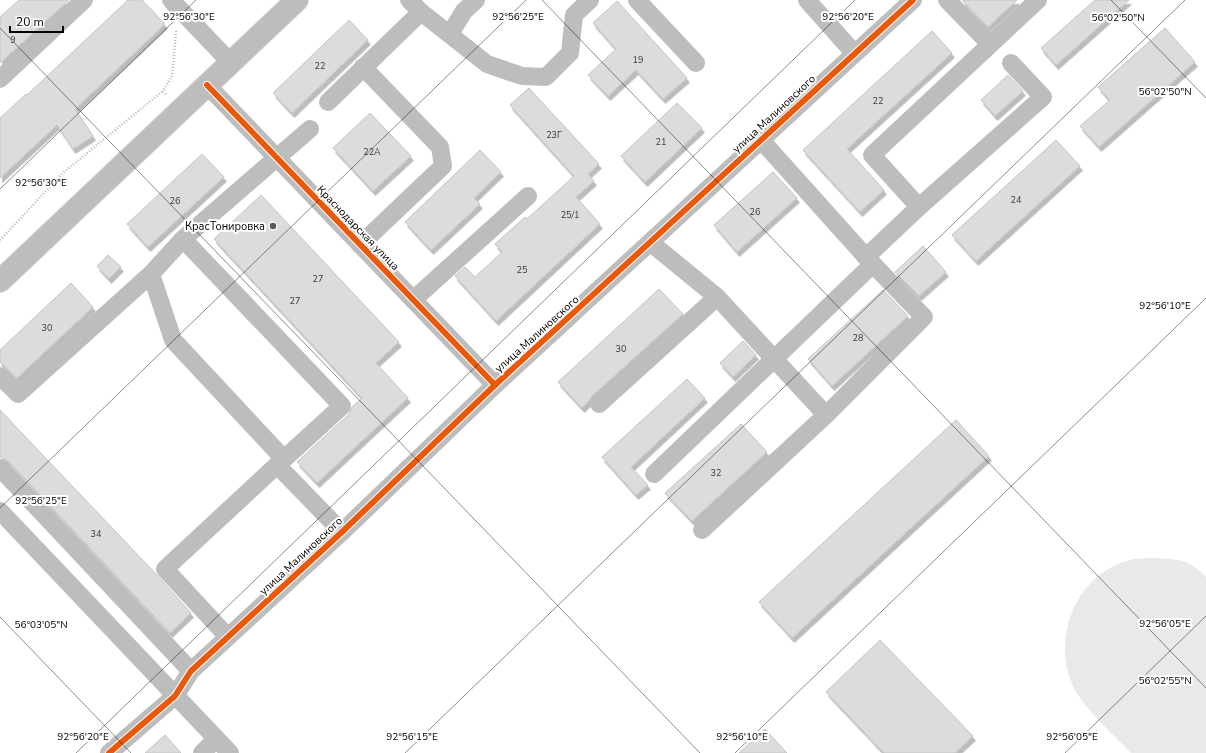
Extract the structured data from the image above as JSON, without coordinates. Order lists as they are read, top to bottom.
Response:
{
  "streets": {
    "street": ["улица Малиновского", "Краснодарская улица"]
  },
  "crossings": [
    ["улица Малиновского", "Краснодарская улица"]
  ],
  "places": ["КрасТонировка"],
  "house_numbers": [
    "9",
    "19",
    "22",
    "22",
    "23Г",
    "21",
    "22А",
    "24",
    "26",
    "26",
    "25/1",
    "25",
    "27",
    "27",
    "30",
    "28",
    "30",
    "32",
    "34"
  ],
  "scale_bar": "20 m",
  "coordinates": [
    "92°56'30\"E",
    "92°56'25\"E",
    "92°56'20\"E",
    "56°02'50\"N",
    "92°56'10\"E",
    "92°56'05\"E",
    "56°03'05\"N",
    "56°02'55\"N",
    "92°56'15\"E"
  ]
}
